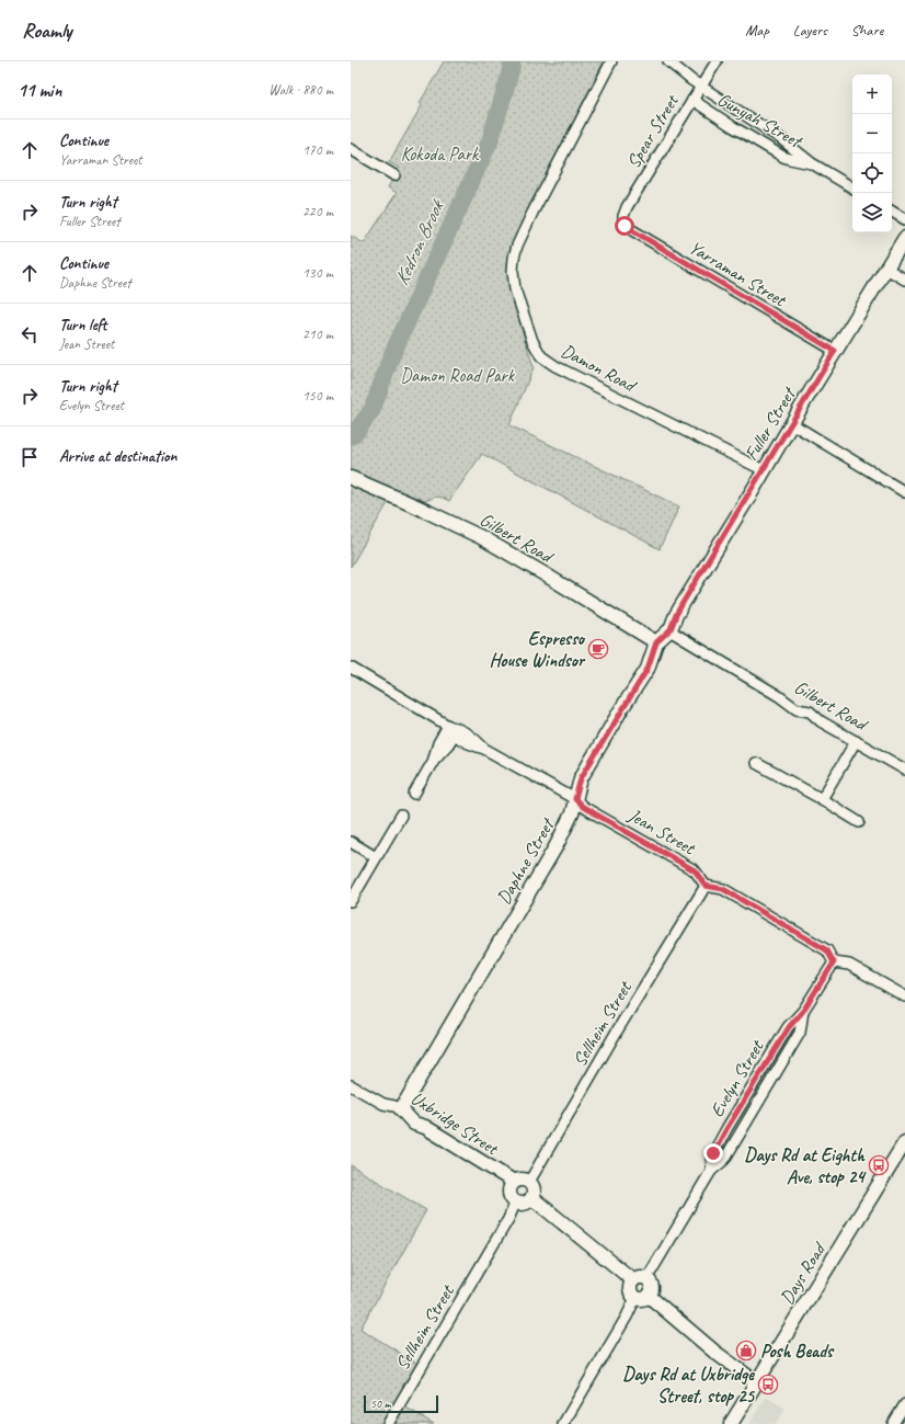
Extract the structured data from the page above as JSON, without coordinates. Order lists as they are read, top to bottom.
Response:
{
  "streets": {
    "street": [
      "Gunyah Street",
      "Spear Street",
      "Yarraman Street",
      "Damon Road",
      "Fuller Street",
      "Gilbert Road",
      "Jean Street",
      "Daphne Street",
      "Sellheim Street",
      "Evelyn Street",
      "Uxbridge Street",
      "Days Road"
    ]
  },
  "crossings": [
    ["Gunyah Street", "Spear Street"],
    ["Spear Street", "Yarraman Street"],
    ["Yarraman Street", "Fuller Street"],
    ["Damon Road", "Fuller Street"],
    ["Fuller Street", "Gilbert Road"],
    ["Fuller Street", "Daphne Street"],
    ["Gilbert Road", "Daphne Street"],
    ["Jean Street", "Daphne Street"],
    ["Jean Street", "Sellheim Street"],
    ["Daphne Street", "Uxbridge Street"],
    ["Sellheim Street", "Uxbridge Street"]
  ],
  "water": ["Kedron Brook"],
  "parks": ["Kokoda Park", "Damon Road Park"],
  "places": {
    "cafe": ["Espresso House Windsor"],
    "bus stop": ["Days Rd at Eighth Ave, stop 24", "Days Rd at Uxbridge Street, stop 25"],
    "shop": ["Posh Beads"]
  },
  "scale_bar": "50 m",
  "page": {
    "header": "Roamly",
    "nav": ["Map", "Layers", "Share"],
    "heading": ["11 min", "Walk · 880 m"],
    "map_buttons": ["+", "−"],
    "list": [
      ["Continue", "Yarraman Street", "170 m"],
      ["Turn right", "Fuller Street", "220 m"],
      ["Continue", "Daphne Street", "130 m"],
      ["Turn left", "Jean Street", "210 m"],
      ["Turn right", "Evelyn Street", "150 m"],
      "Arrive at destination"
    ],
    "scale": "50 m"
  }
}
